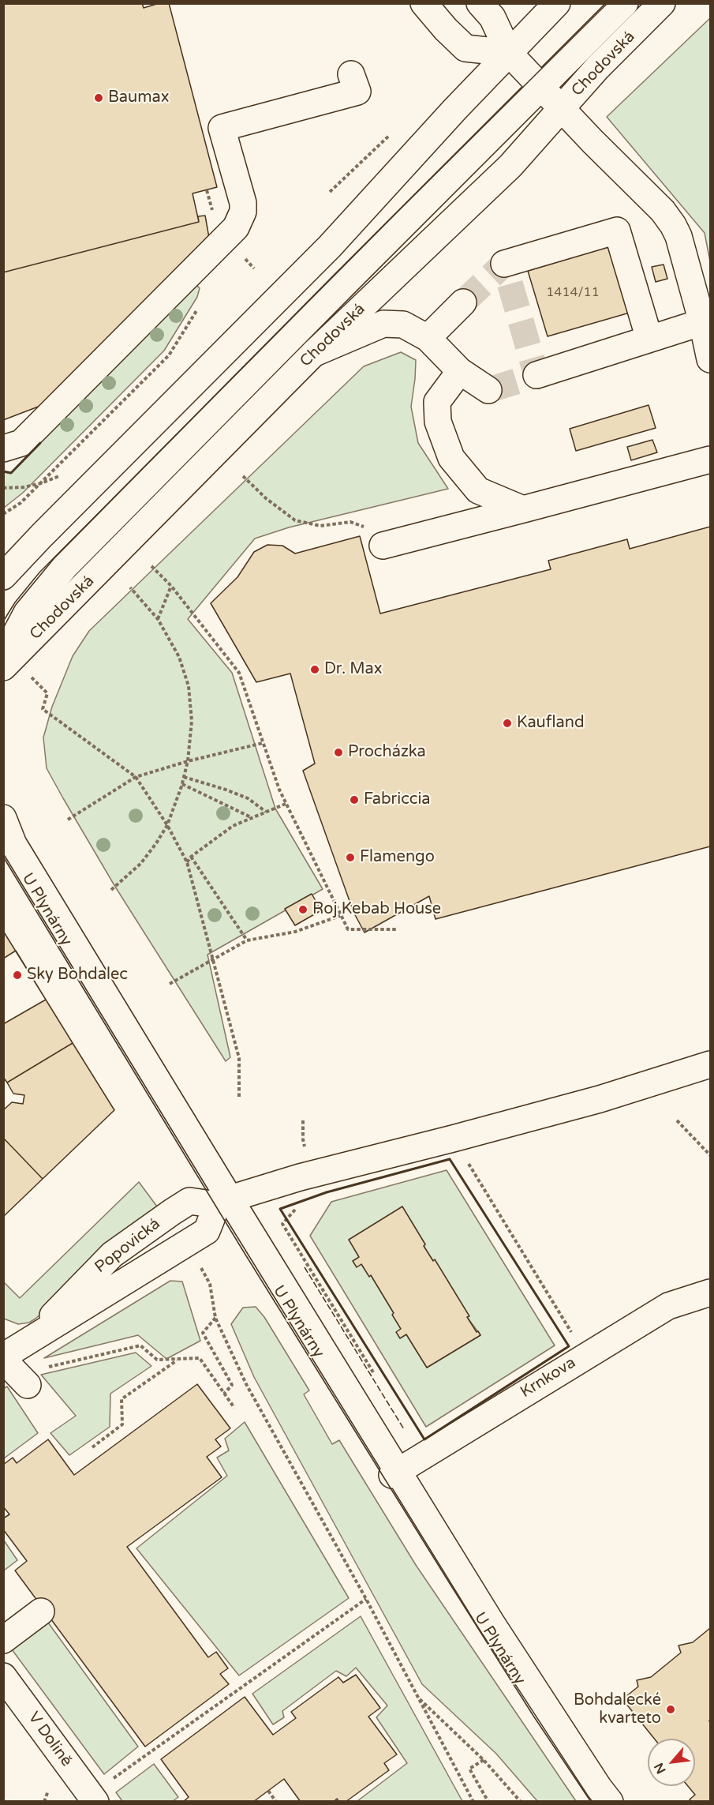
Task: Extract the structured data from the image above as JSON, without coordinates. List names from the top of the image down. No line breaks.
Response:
{"streets":{"street":["Chodovská","U Plynárny","Popovická","Krnkova","V Dolině"]},"crossings":[["U Plynárny","Popovická"],["U Plynárny","Krnkova"]],"places":["Baumax","Dr. Max","Kaufland","Procházka","Fabriccia","Flamengo","Roj Kebab House","Sky Bohdalec","Bohdalecké kvarteto"],"house_numbers":["1414/11"],"north":"bottom left"}
